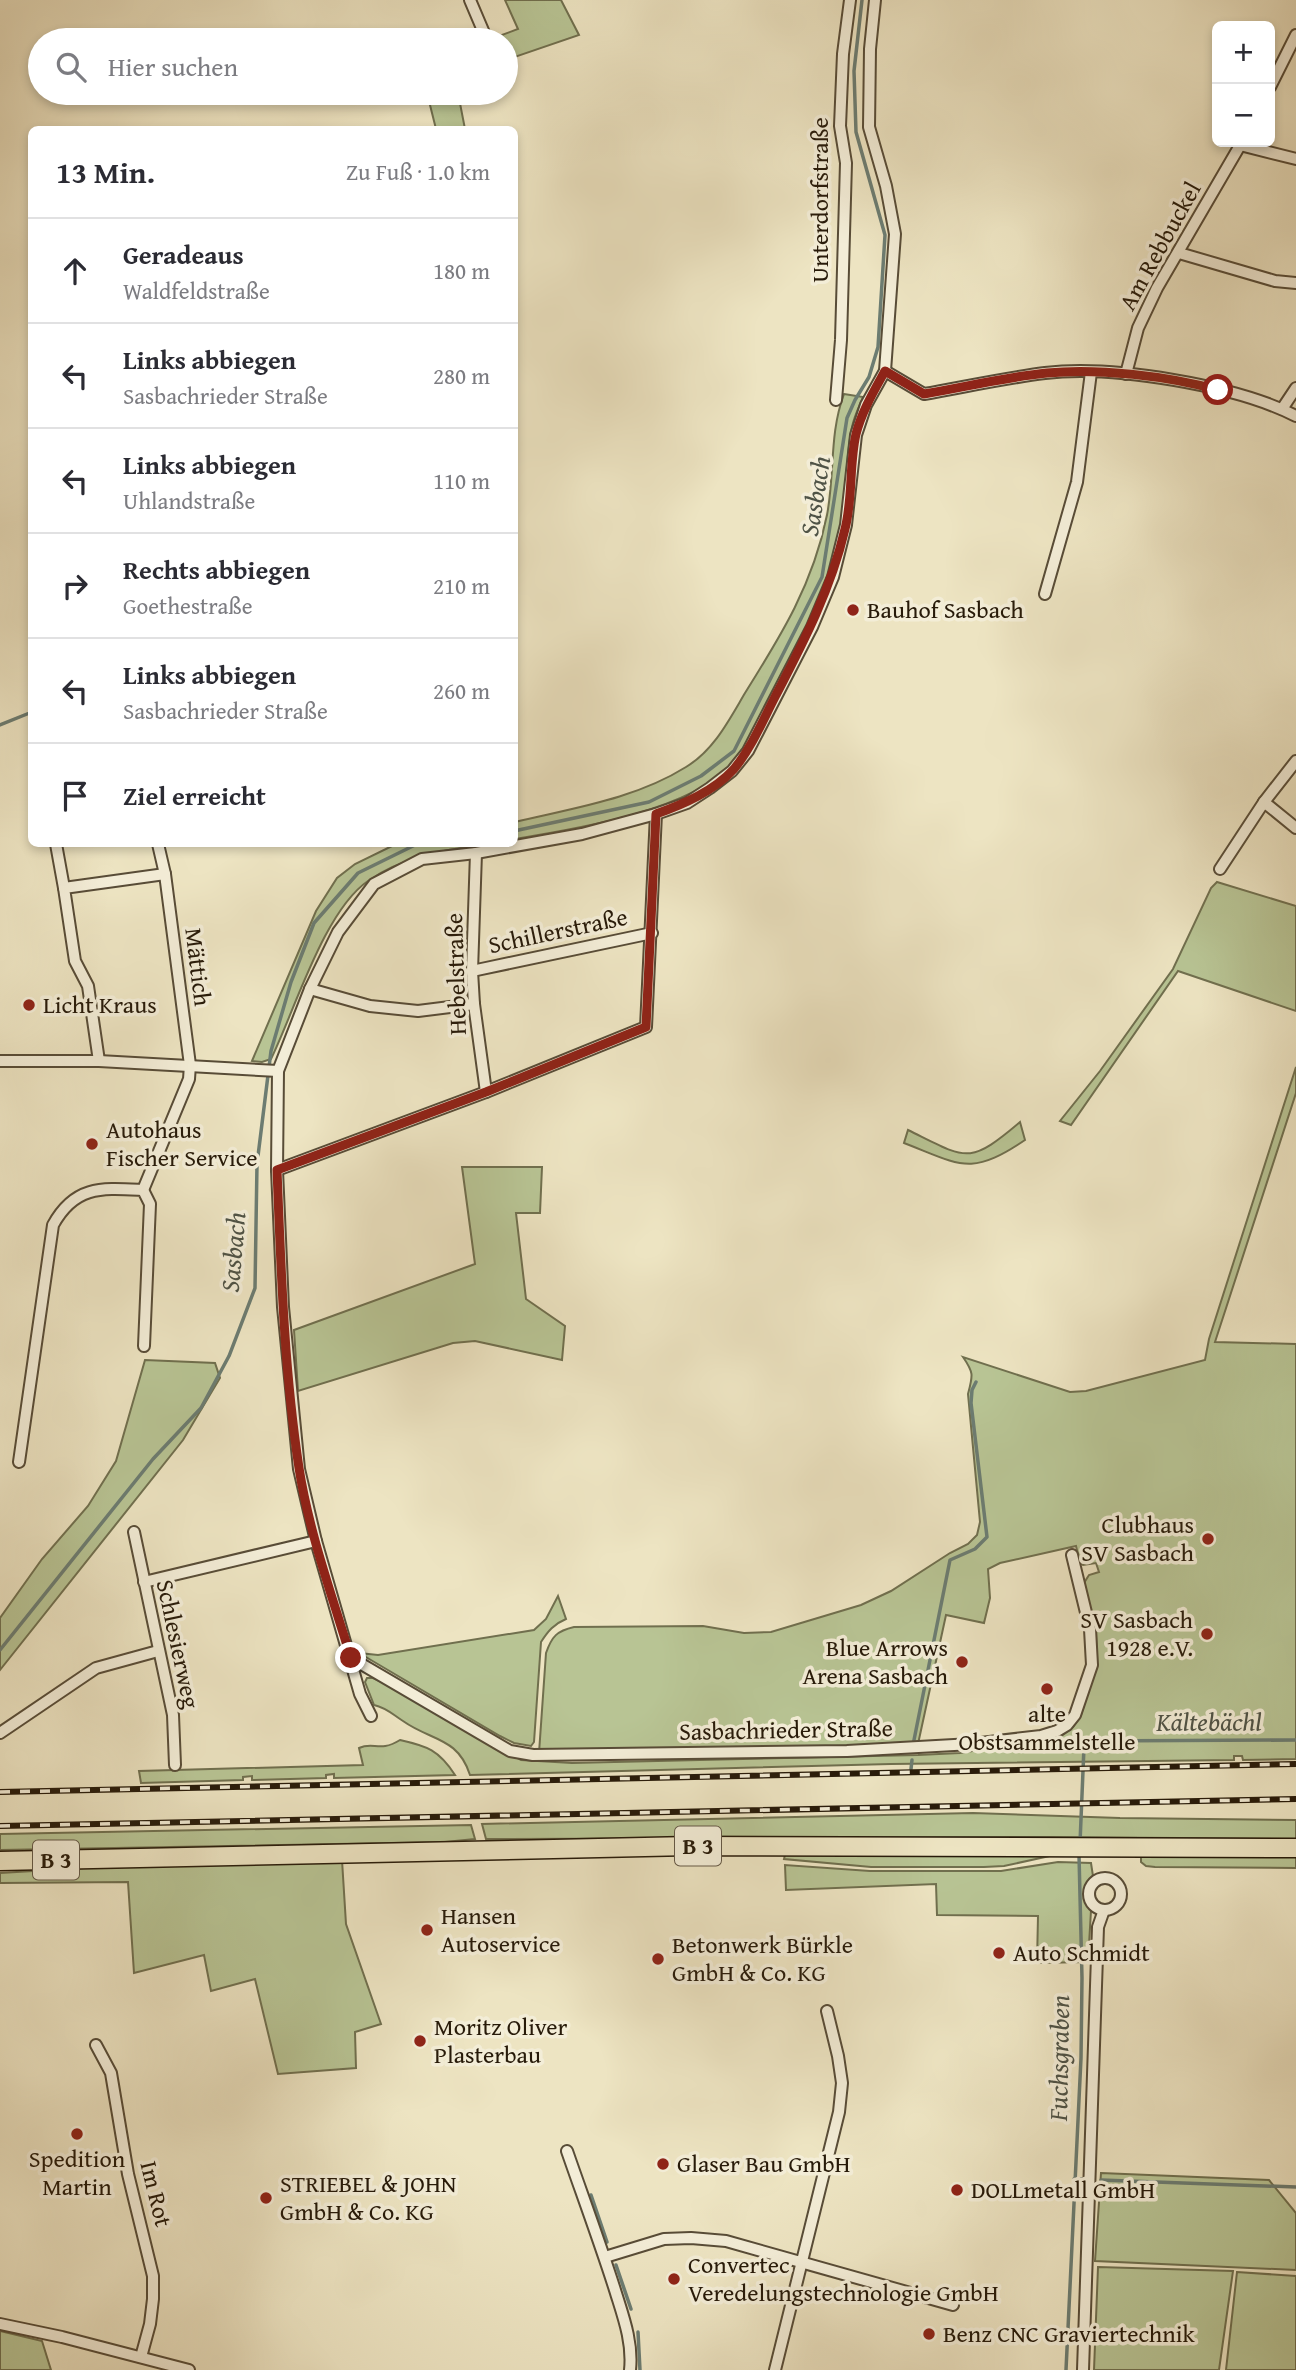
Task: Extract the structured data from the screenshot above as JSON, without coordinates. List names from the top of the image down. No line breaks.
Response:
{"streets":{"main road":["B 3"],"street":["Unterdorfstraße","Am Rebbuckel","Schillerstraße","Mättich","Hebelstraße","Schlesierweg","Sasbachrieder Straße","Im Rot"]},"crossings":[["Schillerstraße","Hebelstraße"]],"water":["Sasbach","Kältebächl","Fuchsgraben"],"places":["Bauhof Sasbach","Licht Kraus","Autohaus Fischer Service","Clubhaus SV Sasbach","SV Sasbach 1928 e.V.","Blue Arrows Arena Sasbach","alte Obstsammelstelle","Hansen Autoservice","Auto Schmidt","Betonwerk Bürkle GmbH & Co. KG","Moritz Oliver Plasterbau","Spedition Martin","Glaser Bau GmbH","DOLLmetall GmbH","STRIEBEL & JOHN GmbH & Co. KG","Convertec Veredelungstechnologie GmbH","Benz CNC Graviertechnik"],"page":{"map_buttons":["+","−"],"search":"Hier suchen","heading":["13 Min.","Zu Fuß · 1.0 km"],"list":[["Geradeaus","Waldfeldstraße","180 m"],["Links abbiegen","Sasbachrieder Straße","280 m"],["Links abbiegen","Uhlandstraße","110 m"],["Rechts abbiegen","Goethestraße","210 m"],["Links abbiegen","Sasbachrieder Straße","260 m"],"Ziel erreicht"]}}
